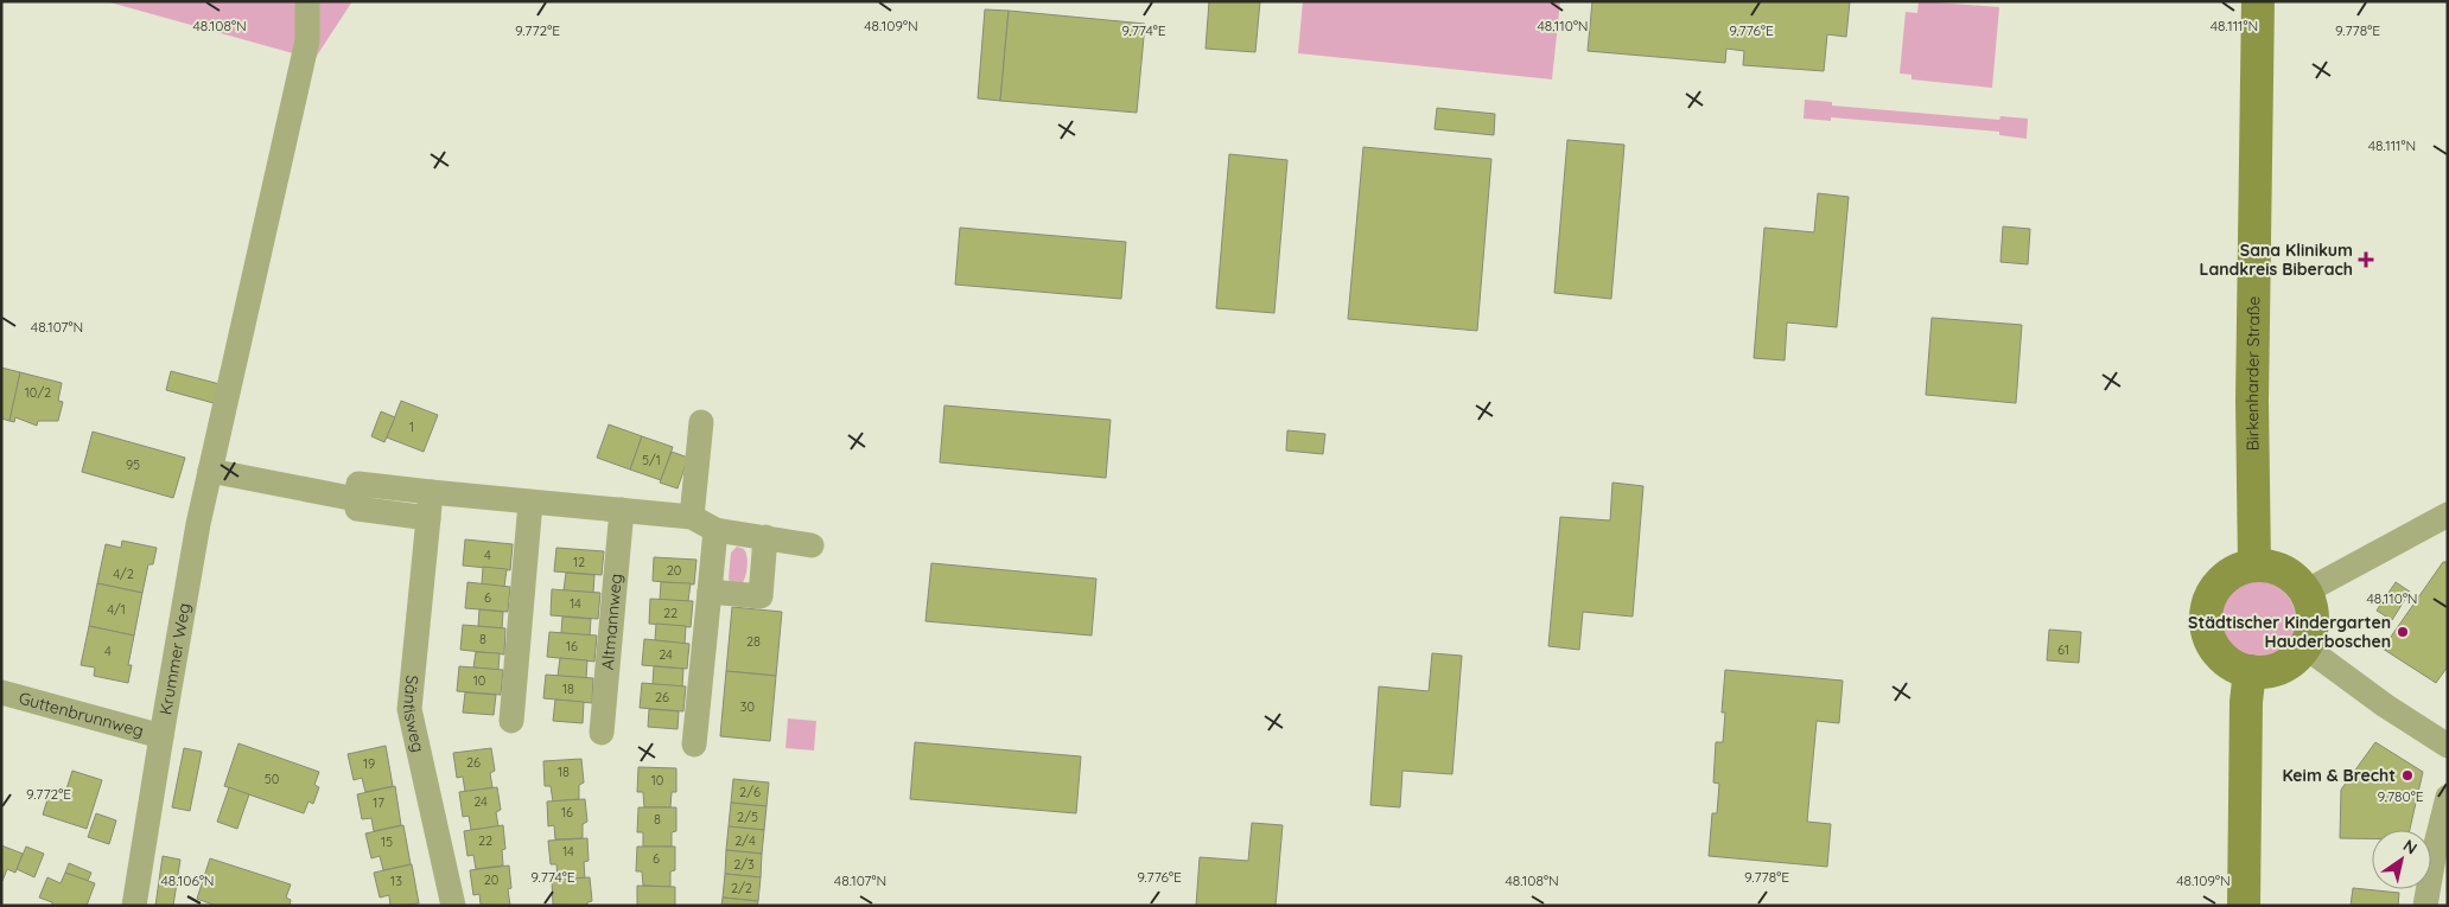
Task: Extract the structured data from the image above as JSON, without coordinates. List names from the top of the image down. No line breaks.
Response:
{"streets":{"main road":["Birkenharder Straße"],"street":["Altmannweg","Krummer Weg","Säntisweg","Guttenbrunnweg"]},"crossings":[["Krummer Weg","Guttenbrunnweg"]],"places":{"health":["Sana Klinikum Landkreis Biberach"],"other":["Städtischer Kindergarten Hauderboschen","Keim & Brecht"]},"house_numbers":["10/2","1","5/1","95","4","12","20","4/2","6","14","4/1","22","8","28","16","61","4","24","10","18","26","30","26","19","18","50","10","2/6","24","17","16","2/5","8","22","2/4","15","14","6","2/3","20","13","2/2"],"north":"top right","coordinates":["48.108°N","48.109°N","48.110°N","48.111°N","9.772°E","9.774°E","9.776°E","9.778°E","48.107°N","9.780°E","48.106°N"]}
